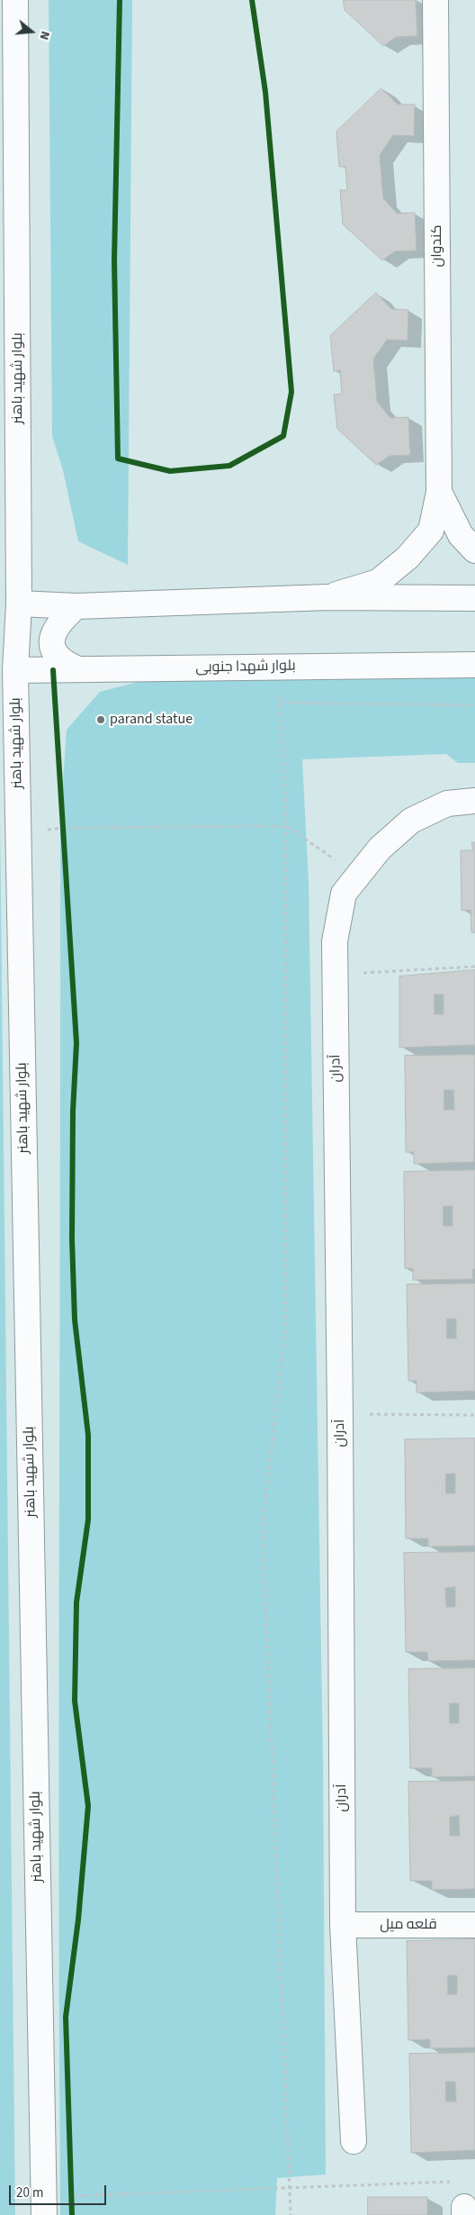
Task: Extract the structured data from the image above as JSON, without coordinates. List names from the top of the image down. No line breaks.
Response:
{"streets":{"street":["کندوان","بلوار شهید باهنر","بلوار شهدا جنوبی","آدران","قلعه میل"]},"crossings":[["بلوار شهید باهنر","بلوار شهدا جنوبی"],["آدران","قلعه میل"]],"places":["parand statue"],"scale_bar":"20 m","north":"right"}
